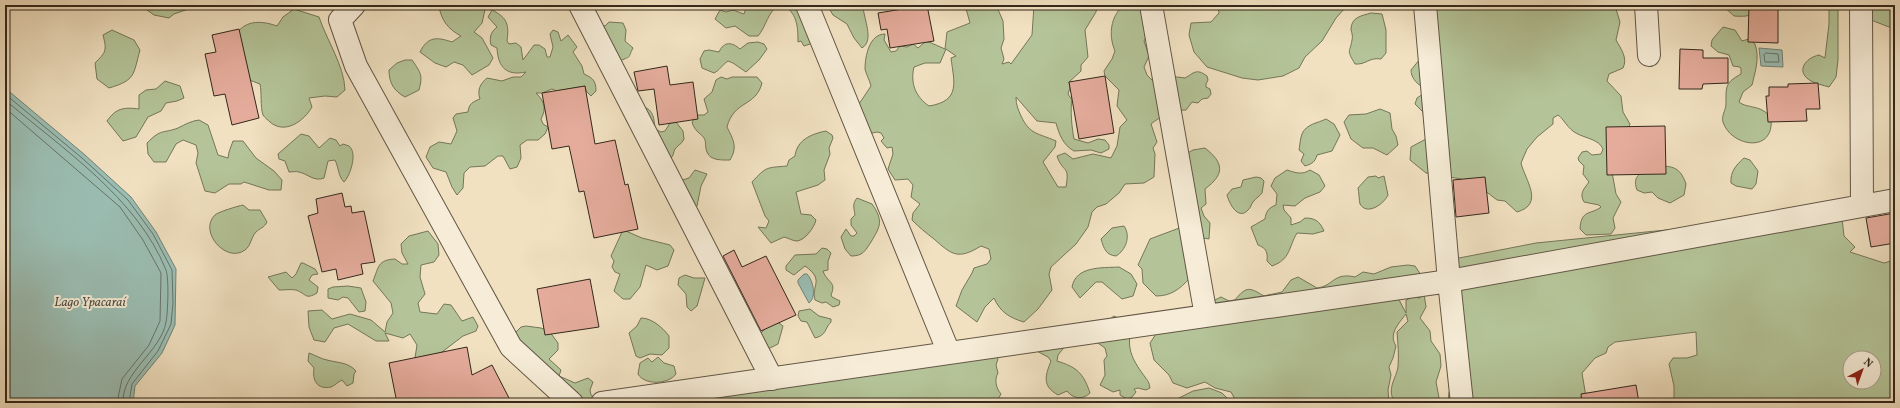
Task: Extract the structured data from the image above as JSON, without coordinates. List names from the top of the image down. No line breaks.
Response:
{"water":["Lago Ypacaraí"],"north":"top right"}
